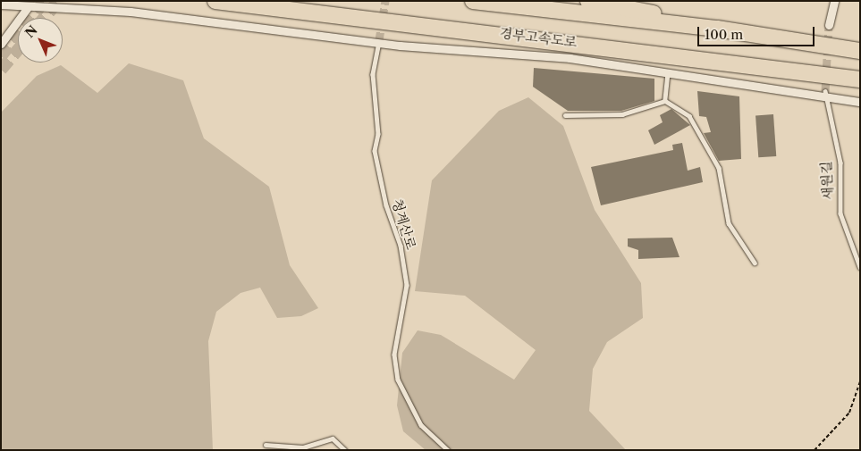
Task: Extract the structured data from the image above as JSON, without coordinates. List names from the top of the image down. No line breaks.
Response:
{"streets":{"highway":["경부고속도로"],"lane":["새원길","청계산로"]},"scale_bar":"100 m","north":"top left"}
